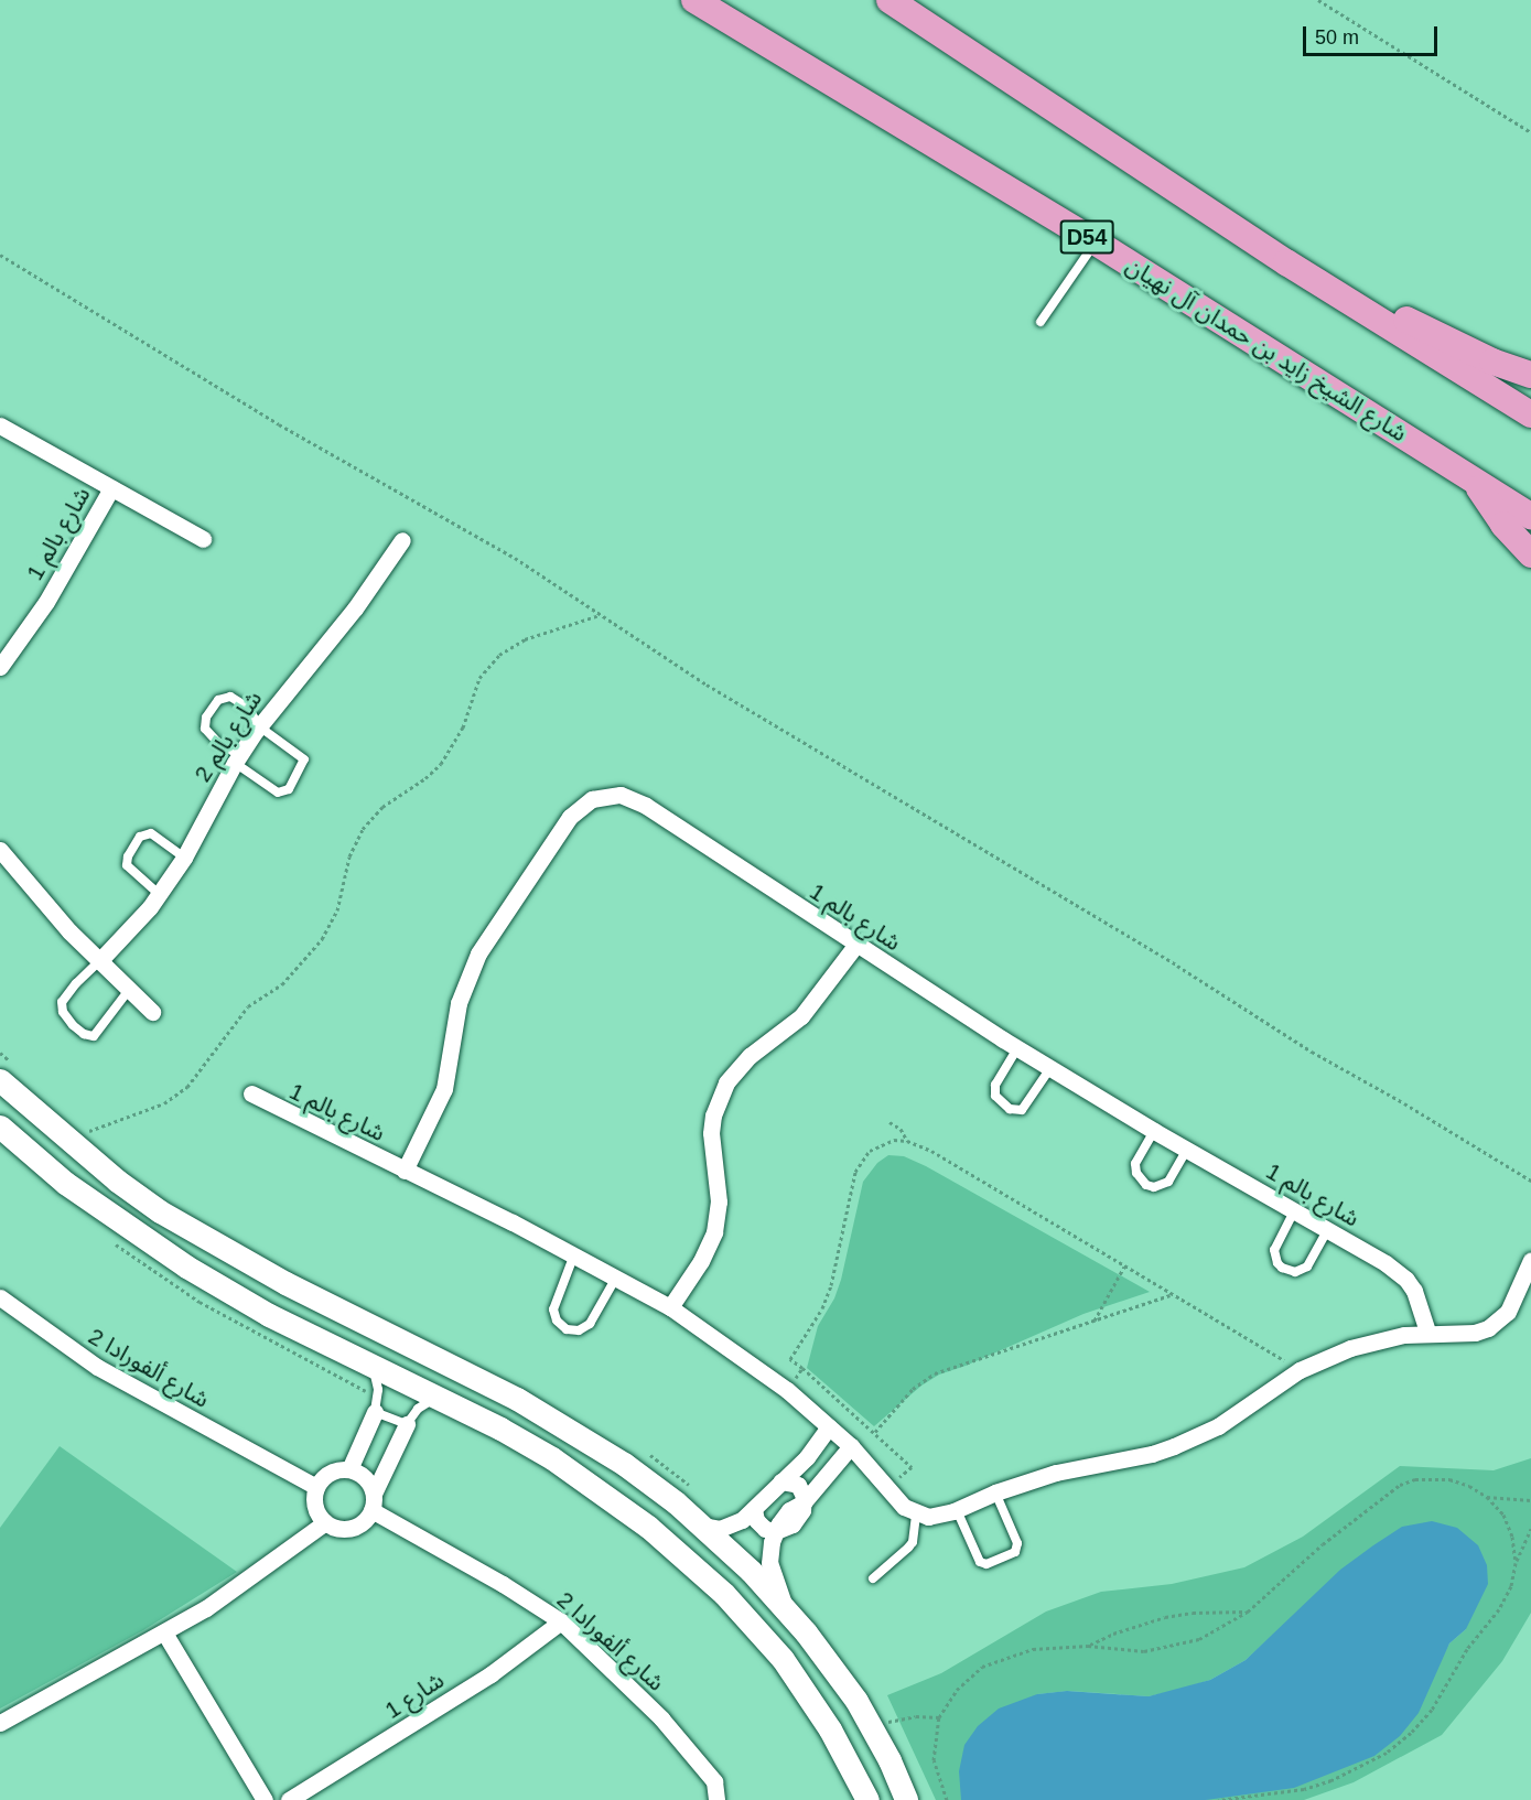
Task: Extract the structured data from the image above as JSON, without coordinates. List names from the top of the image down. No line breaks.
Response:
{"streets":{"main road":["D54","شارع الشيخ زايد بن حمدان آل نهيان"],"street":["شارع بالم 1","شارع بالم 2","شارع ألفورادا 2","شارع 1"]},"crossings":[["شارع ألفورادا 2","شارع 1"]],"scale_bar":"50 m"}
